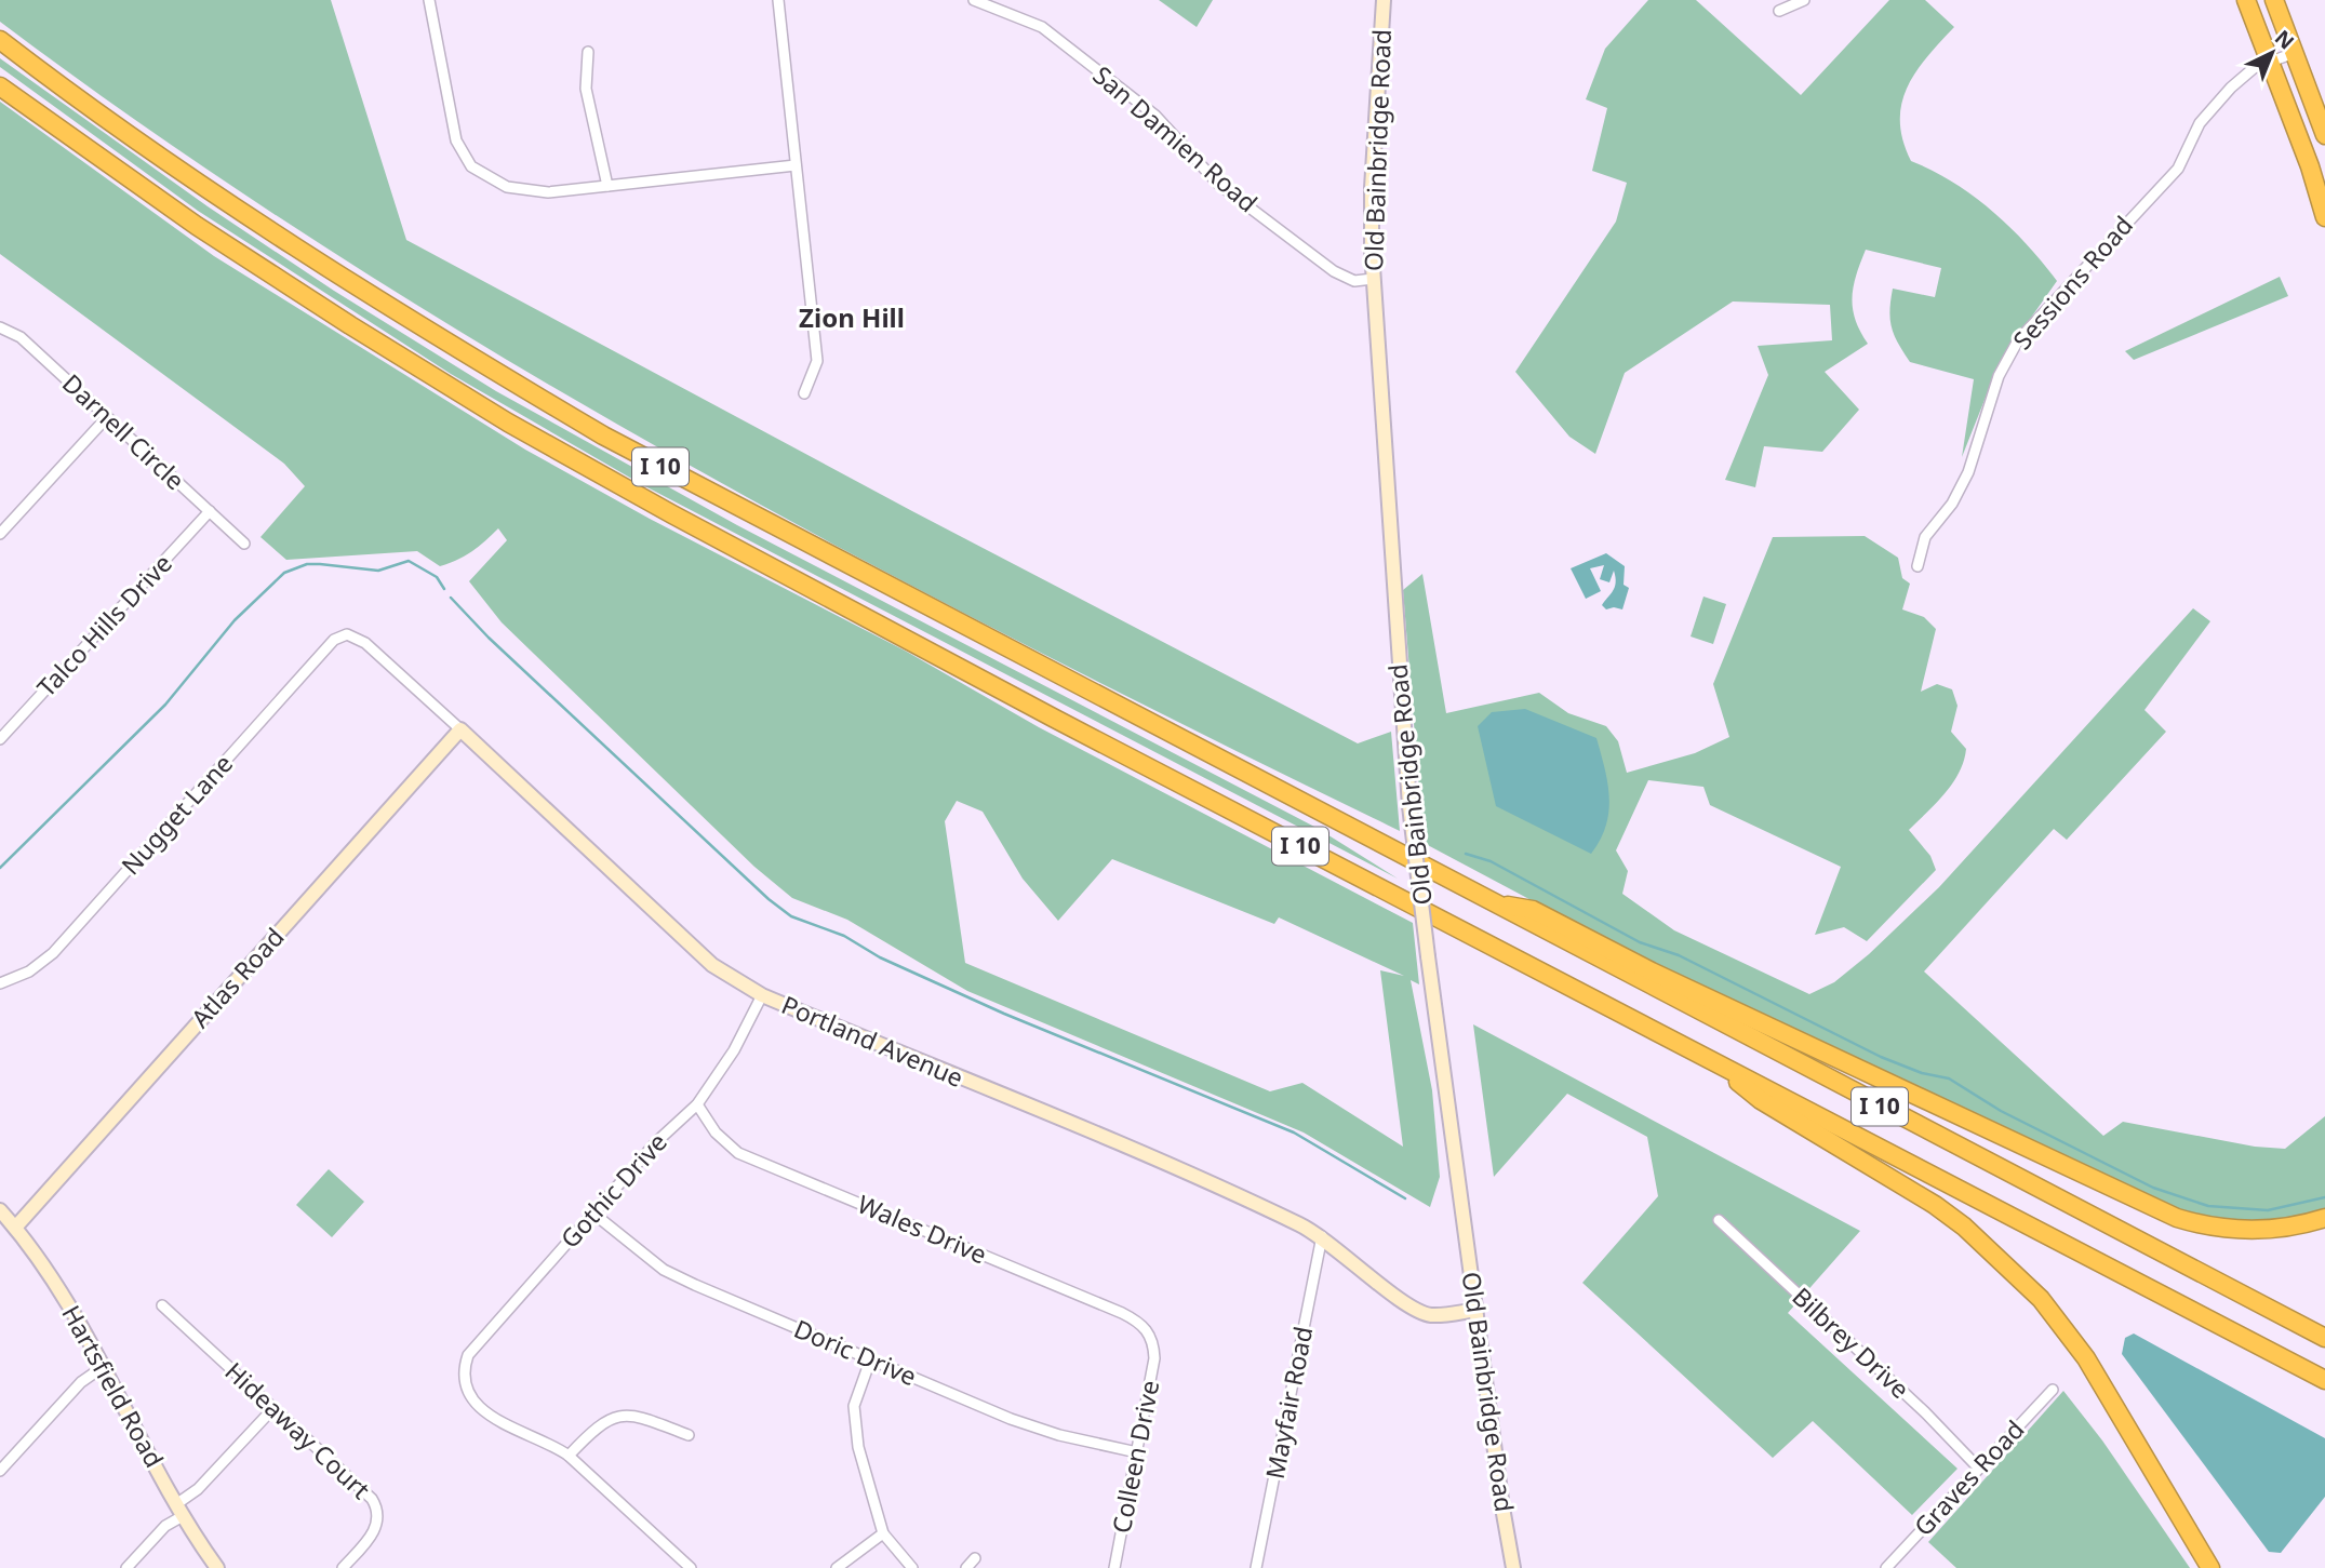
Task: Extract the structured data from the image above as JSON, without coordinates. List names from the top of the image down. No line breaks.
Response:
{"streets":{"highway":["I 10"],"street":["San Damien Road","Old Bainbridge Road","Sessions Road","Darnell Circle","Talco Hills Drive","Nugget Lane","Atlas Road","Portland Avenue","Gothic Drive","Wales Drive","Bilbrey Drive","Doric Drive","Hartsfield Road","Mayfair Road","Hideaway Court","Colleen Drive","Graves Road"]},"crossings":[["San Damien Road","Old Bainbridge Road"],["Old Bainbridge Road","Portland Avenue"],["Darnell Circle","Talco Hills Drive"],["Nugget Lane","Portland Avenue"],["Atlas Road","Portland Avenue"],["Atlas Road","Hartsfield Road"],["Portland Avenue","Gothic Drive"],["Portland Avenue","Mayfair Road"],["Gothic Drive","Wales Drive"],["Gothic Drive","Doric Drive"],["Wales Drive","Colleen Drive"],["Bilbrey Drive","Graves Road"],["Doric Drive","Colleen Drive"]],"districts":["Zion Hill"],"north":"top right"}
